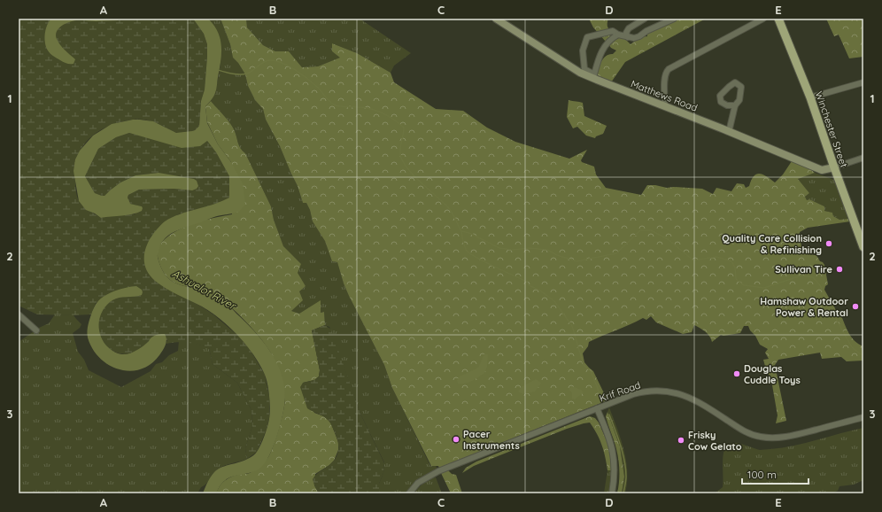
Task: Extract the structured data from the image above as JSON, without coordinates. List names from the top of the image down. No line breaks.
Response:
{"streets":{"main road":["Winchester Street"],"street":["Matthews Road","Krif Road"]},"crossings":[["Matthews Road","Winchester Street"]],"water":["Ashuelot River"],"places":["Quality Care Collision & Refinishing","Sullivan Tire","Hamshaw Outdoor Power & Rental","Douglas Cuddle Toys","Pacer Instruments","Frisky Cow Gelato"],"scale_bar":"100 m","grid":{"columns":["A","B","C","D","E"],"rows":["1","2","3"]}}
